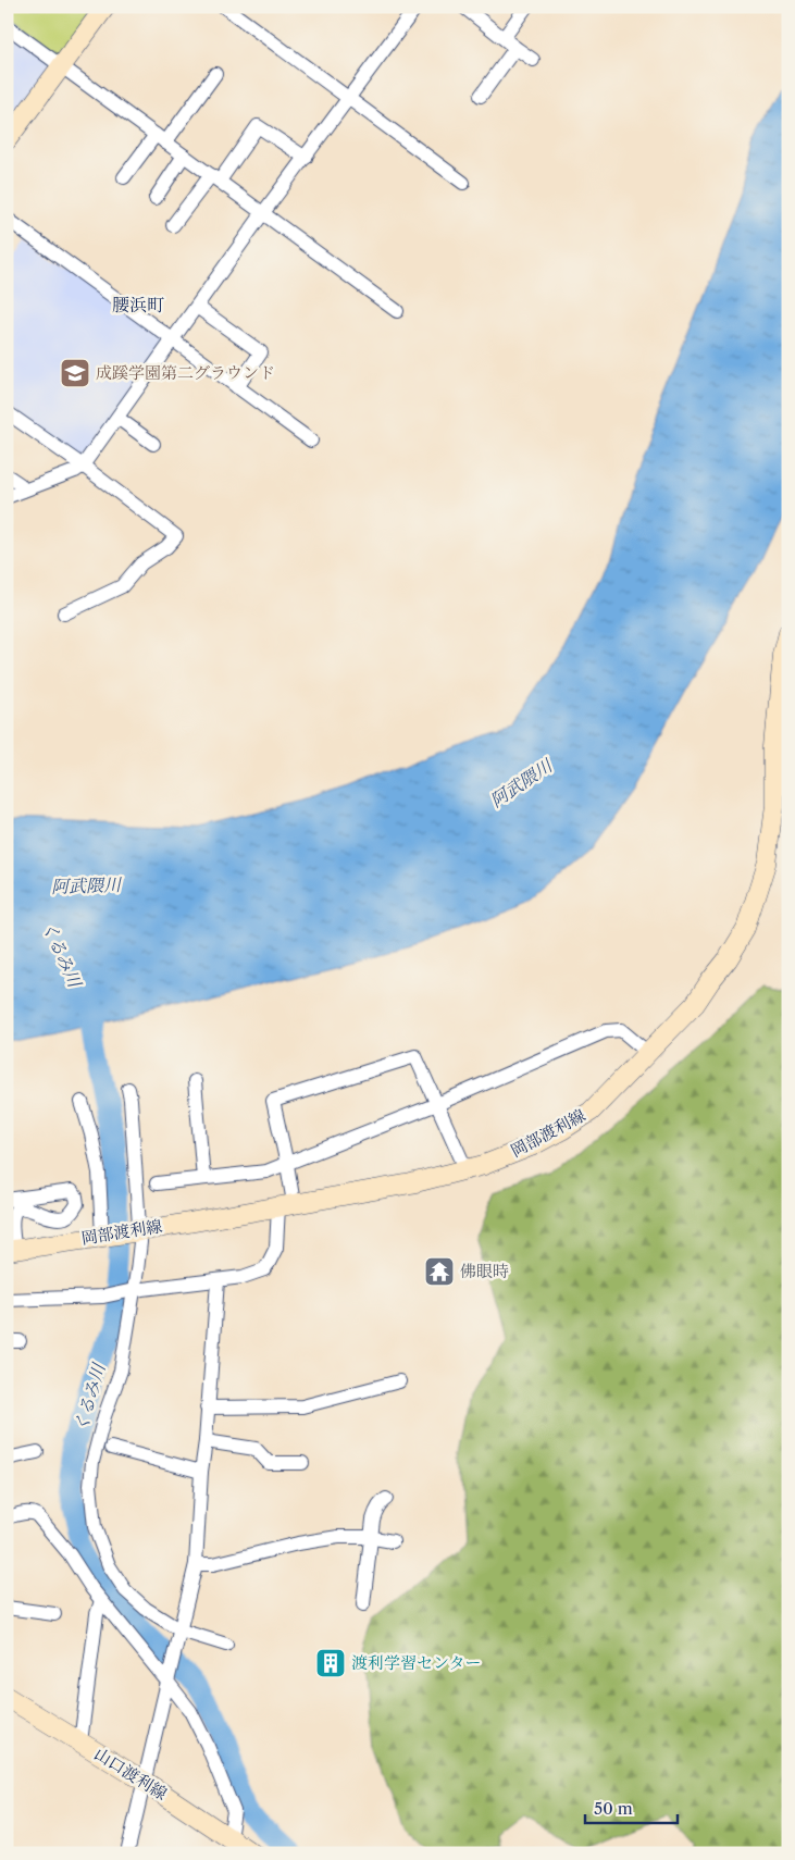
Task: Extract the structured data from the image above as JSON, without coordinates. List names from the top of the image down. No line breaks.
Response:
{"streets":{"main road":["岡部渡利線","山口渡利線"]},"districts":["腰浜町"],"water":["阿武隈川","くるみ川"],"places":{"school or university":["成蹊学園第二グラウンド"],"temple":["佛眼時"],"building":["渡利学習センター"]},"scale_bar":"50 m"}
